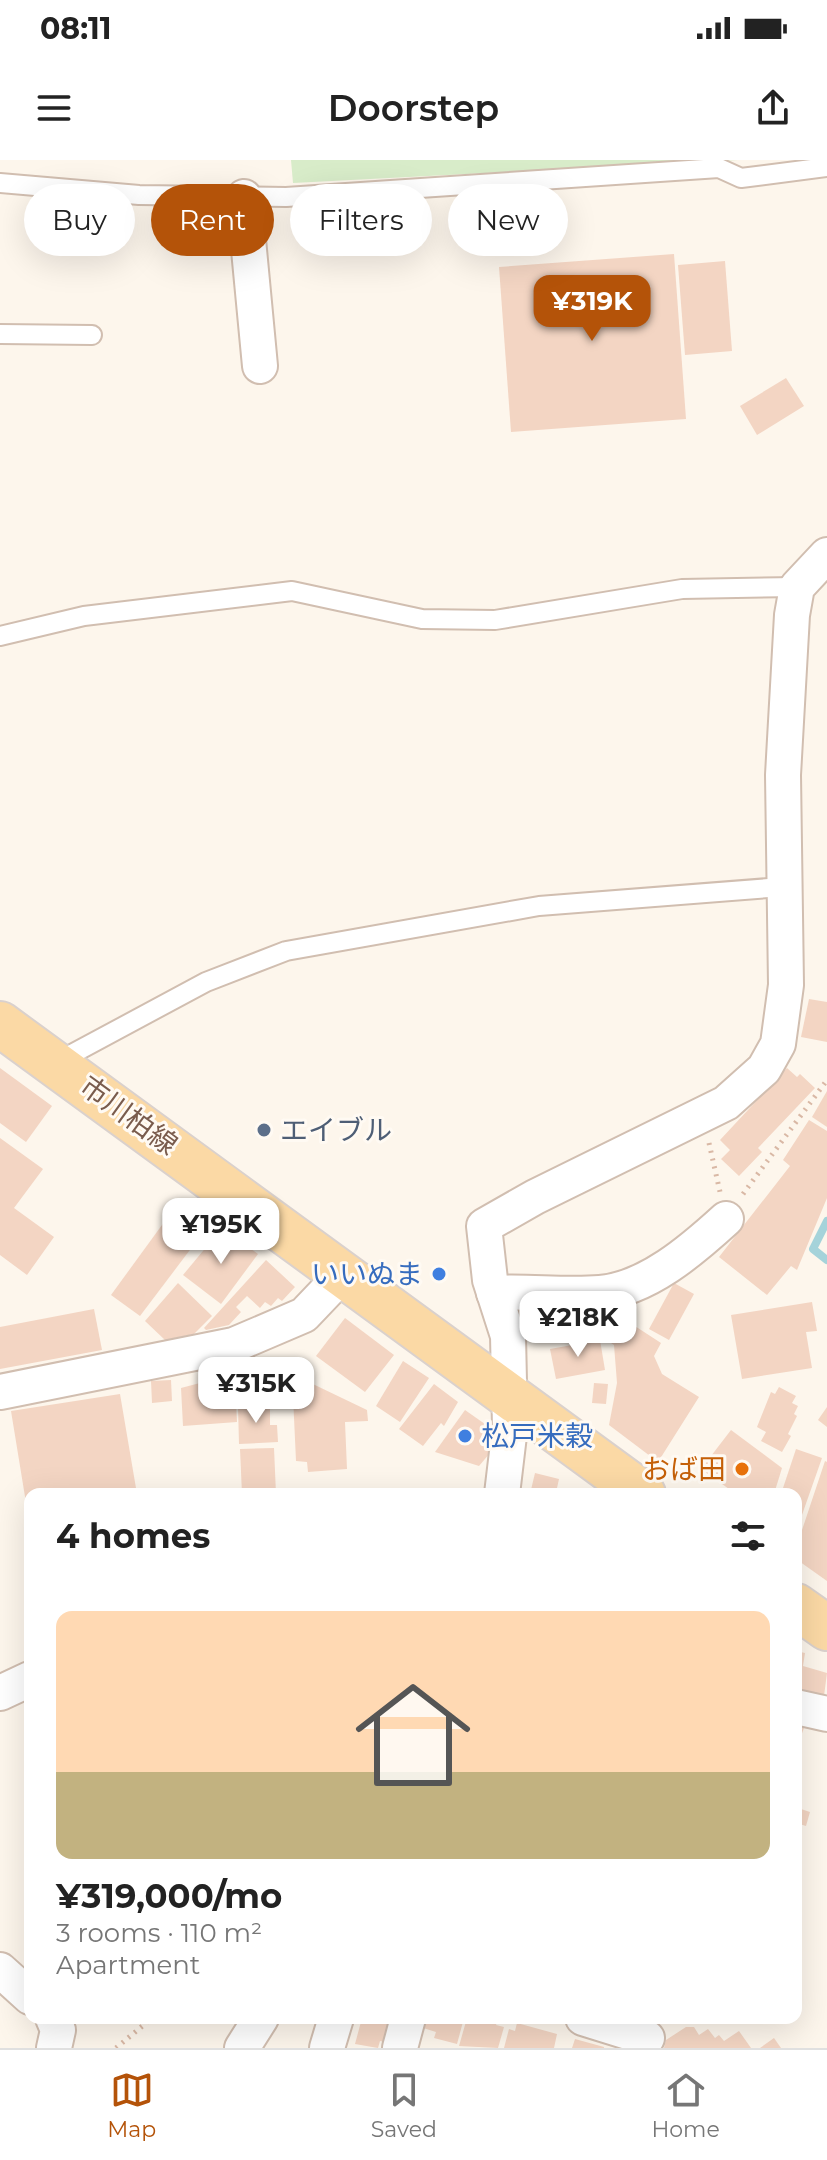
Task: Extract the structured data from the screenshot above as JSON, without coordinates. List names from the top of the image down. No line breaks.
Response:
{"streets":{"main road":["市川柏線"]},"places":["エイブル","いいぬま","松戸米穀","おば田"],"page":{"status":"08:11","header":"Doorstep","chip":["Buy","Rent","Filters","New"],"price":["¥319K","¥195K","¥218K","¥315K"],"heading":"4 homes","list":[{"name":"¥319,000/mo","note":"3 rooms · 110 m² · Apartment"}],"tabs":["Map","Saved","Home"]}}
